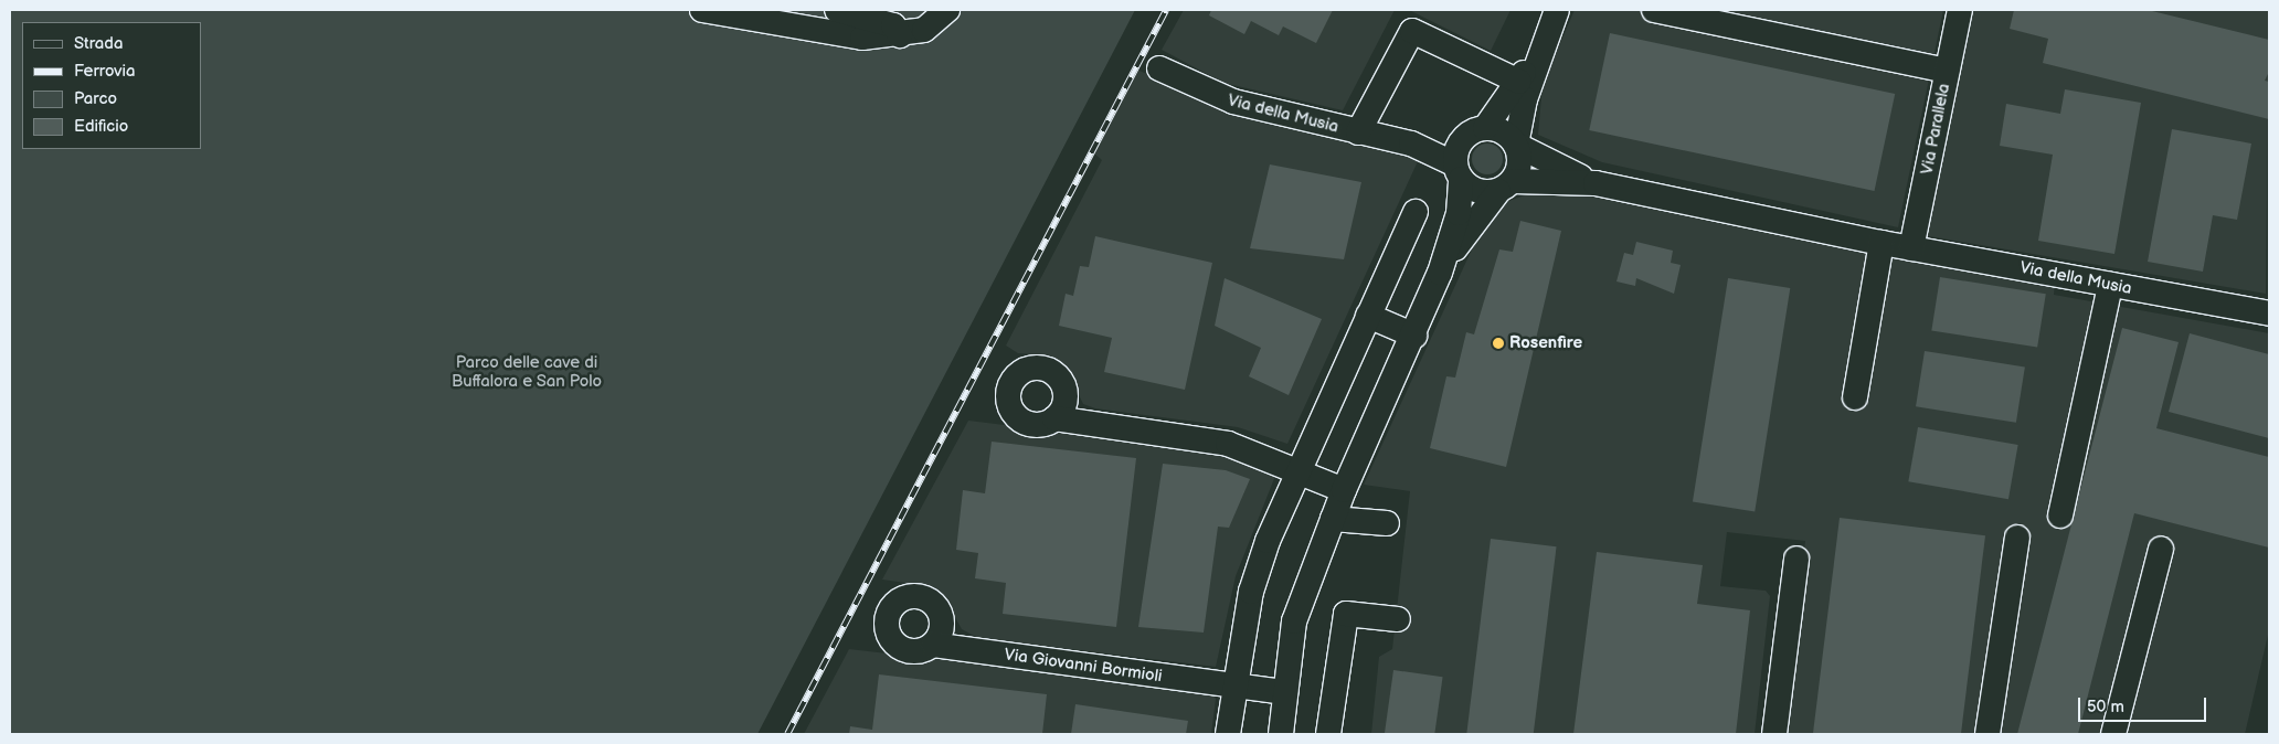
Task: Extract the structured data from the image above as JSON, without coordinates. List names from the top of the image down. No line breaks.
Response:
{"streets":{"street":["Via della Musia","Via Parallela","Via Giovanni Bormioli"]},"crossings":[["Via della Musia","Via Parallela"]],"parks":["Parco delle cave di Buffalora e San Polo"],"places":["Rosenfire"],"legend":["Strada","Ferrovia","Parco","Edificio"],"scale_bar":"50 m"}
